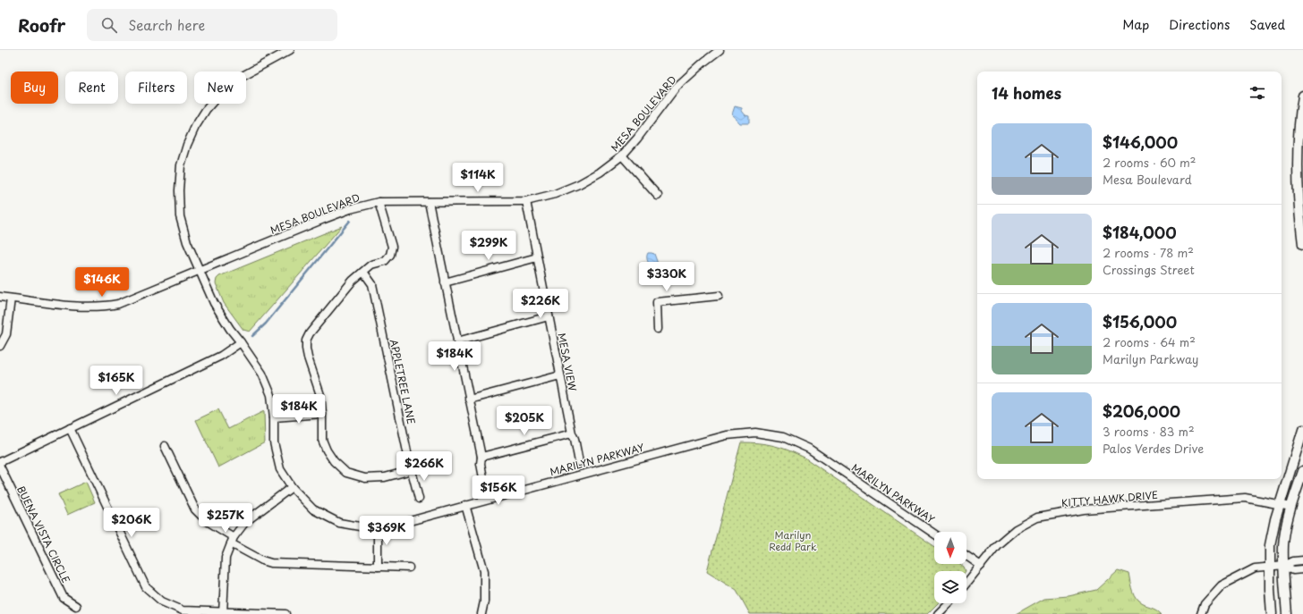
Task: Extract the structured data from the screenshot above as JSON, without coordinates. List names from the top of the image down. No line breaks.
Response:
{"streets":{"street":["MESA BOULEVARD","MESA VIEW","APPLETREE LANE","MARILYN PARKWAY","KITTY HAWK DRIVE","BUENA VISTA CIRCLE"]},"crossings":[["MESA BOULEVARD","MESA VIEW"],["MESA BOULEVARD","MARILYN PARKWAY"]],"parks":["Marilyn Redd Park"],"north":"bottom","page":{"header":"Roofr","search":"Search here","nav":["Map","Directions","Saved"],"chip":["Buy","Rent","Filters","New"],"heading":"14 homes","list":[{"name":"$146,000","note":"2 rooms · 60 m² · Mesa Boulevard"},{"name":"$184,000","note":"2 rooms · 78 m² · Crossings Street"},{"name":"$156,000","note":"2 rooms · 64 m² · Marilyn Parkway"},{"name":"$206,000","note":"3 rooms · 83 m² · Palos Verdes Drive"}],"price":["$114K","$299K","$330K","$146K","$226K","$184K","$165K","$184K","$205K","$266K","$156K","$257K","$206K","$369K"]}}
